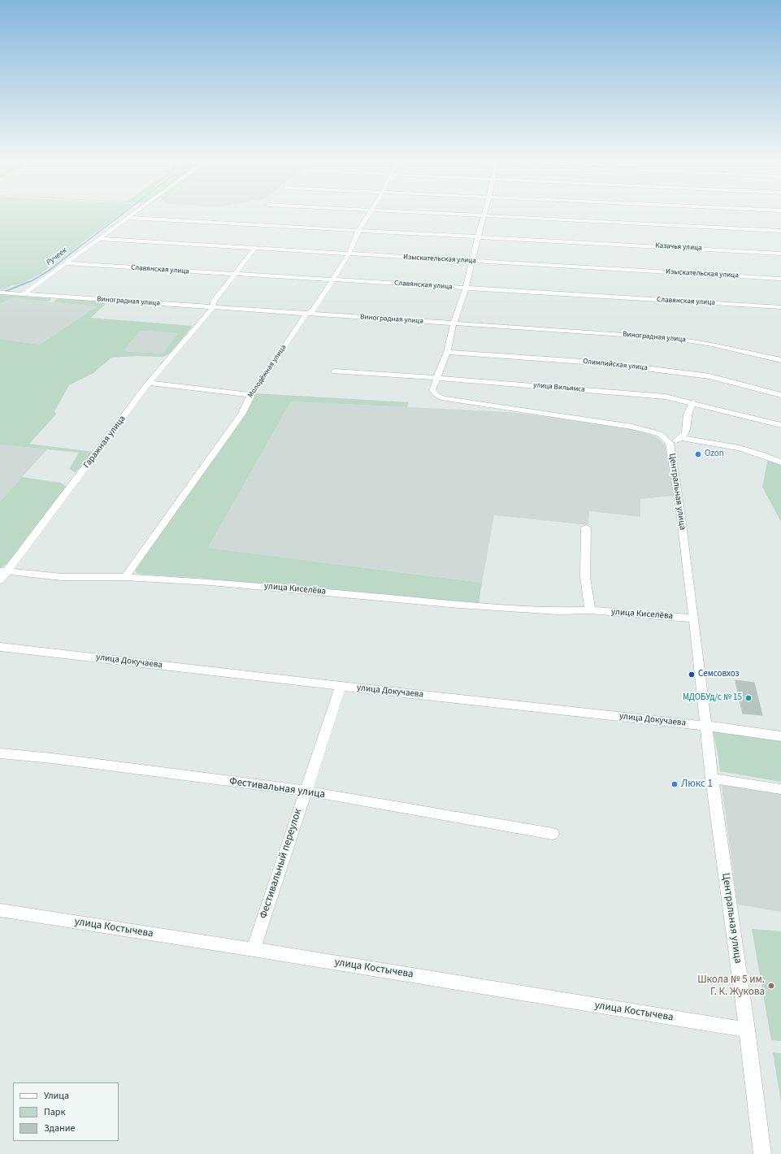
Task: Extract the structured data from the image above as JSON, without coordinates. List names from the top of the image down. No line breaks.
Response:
{"streets":{"street":["Казачья улица","Изыскательская улица","Славянская улица","Виноградная улица","Олимпийская улица","Молодёжная улица","улица Вильямса","Гаражная улица","Центральная улица","улица Киселёва","улица Докучаева","Фестивальная улица","Фестивальный переулок","улица Костычева"]},"crossings":[["Казачья улица","Молодёжная улица"],["Казачья улица","Центральная улица"],["Изыскательская улица","Молодёжная улица"],["Изыскательская улица","Гаражная улица"],["Изыскательская улица","Центральная улица"],["Славянская улица","Молодёжная улица"],["Славянская улица","Гаражная улица"],["Славянская улица","Центральная улица"],["Виноградная улица","Молодёжная улица"],["Виноградная улица","Гаражная улица"],["Виноградная улица","Центральная улица"],["Олимпийская улица","Центральная улица"],["Молодёжная улица","улица Киселёва"],["улица Вильямса","Центральная улица"],["Гаражная улица","улица Киселёва"],["Центральная улица","улица Киселёва"],["Центральная улица","улица Докучаева"],["Центральная улица","улица Костычева"],["улица Докучаева","Фестивальный переулок"],["Фестивальная улица","Фестивальный переулок"],["Фестивальный переулок","улица Костычева"]],"water":["Ручеек"],"places":["Ozon","Семсовхоз","МДОБУд/с № 15","Люкс 1","Школа № 5 им. Г. К. Жукова"],"legend":["Улица","Парк","Здание"]}
